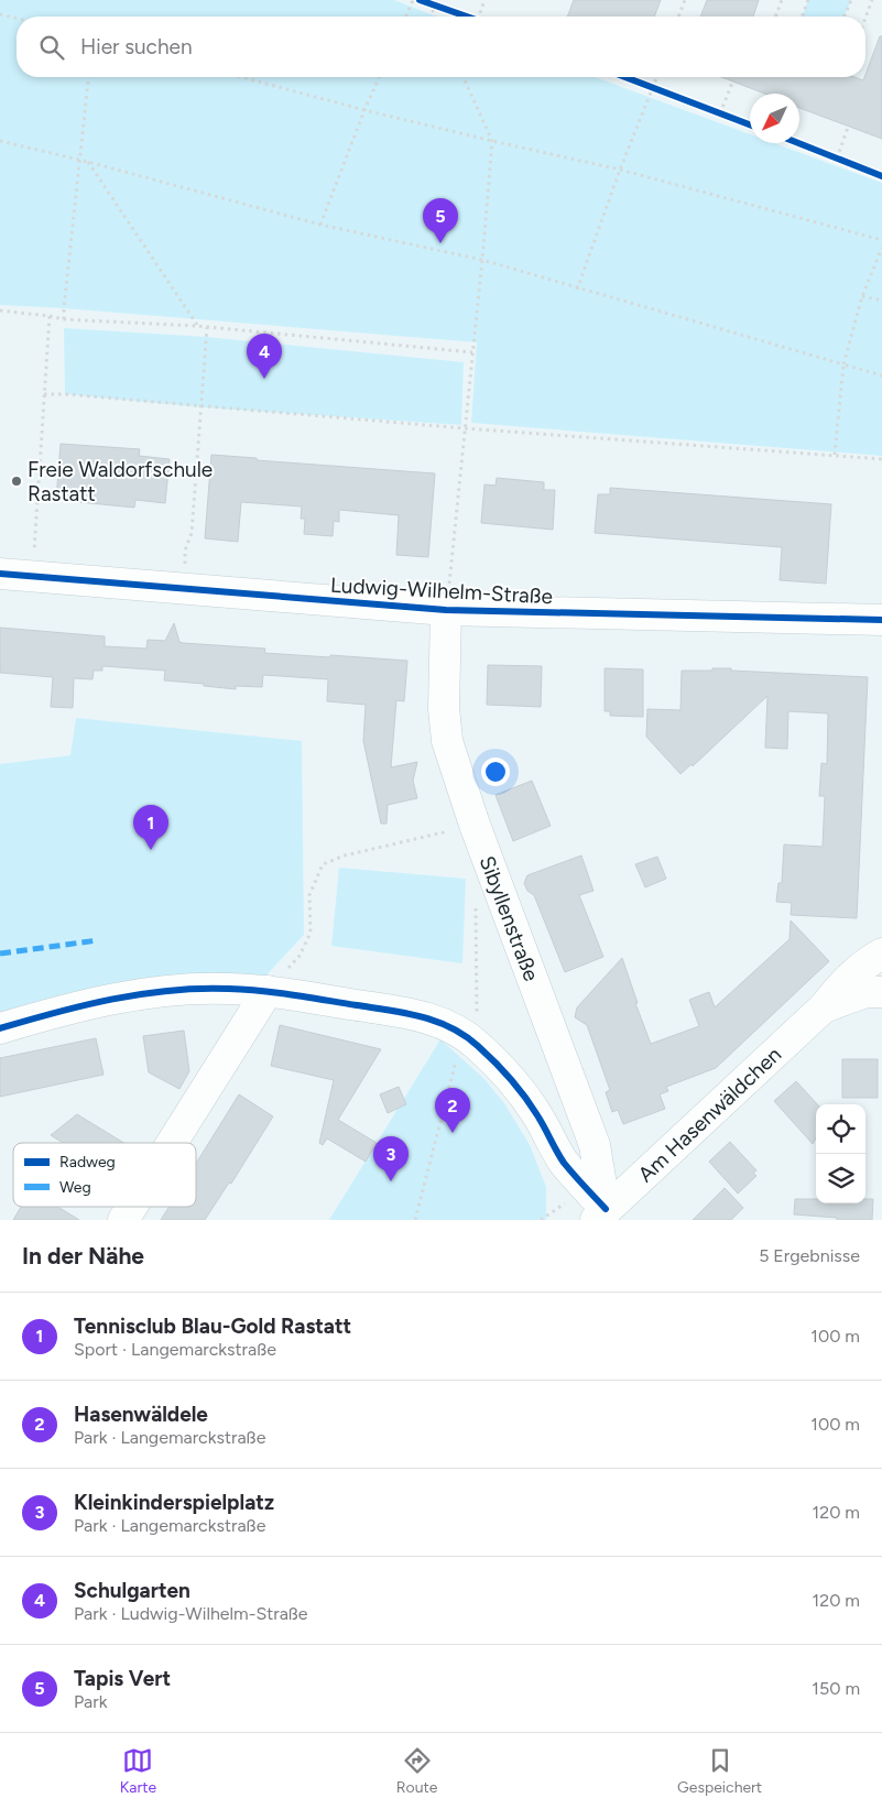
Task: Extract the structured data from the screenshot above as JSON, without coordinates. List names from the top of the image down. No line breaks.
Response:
{"streets":{"street":["Ludwig-Wilhelm-Straße","Sibyllenstraße","Am Hasenwäldchen"]},"crossings":[["Ludwig-Wilhelm-Straße","Sibyllenstraße"],["Sibyllenstraße","Am Hasenwäldchen"]],"places":["Freie Waldorfschule Rastatt"],"legend":["Radweg","Weg"],"north":"bottom left","page":{"search":"Hier suchen","pins":["5","4","1","2","3"],"heading":["In der Nähe","5 Ergebnisse"],"list":[{"mark":"1","name":"Tennisclub Blau-Gold Rastatt","note":"Sport · Langemarckstraße","value":"100 m"},{"mark":"2","name":"Hasenwäldele","note":"Park · Langemarckstraße","value":"100 m"},{"mark":"3","name":"Kleinkinderspielplatz","note":"Park · Langemarckstraße","value":"120 m"},{"mark":"4","name":"Schulgarten","note":"Park · Ludwig-Wilhelm-Straße","value":"120 m"},{"mark":"5","name":"Tapis Vert","note":"Park","value":"150 m"}],"nav":["Karte","Route","Gespeichert"]}}
